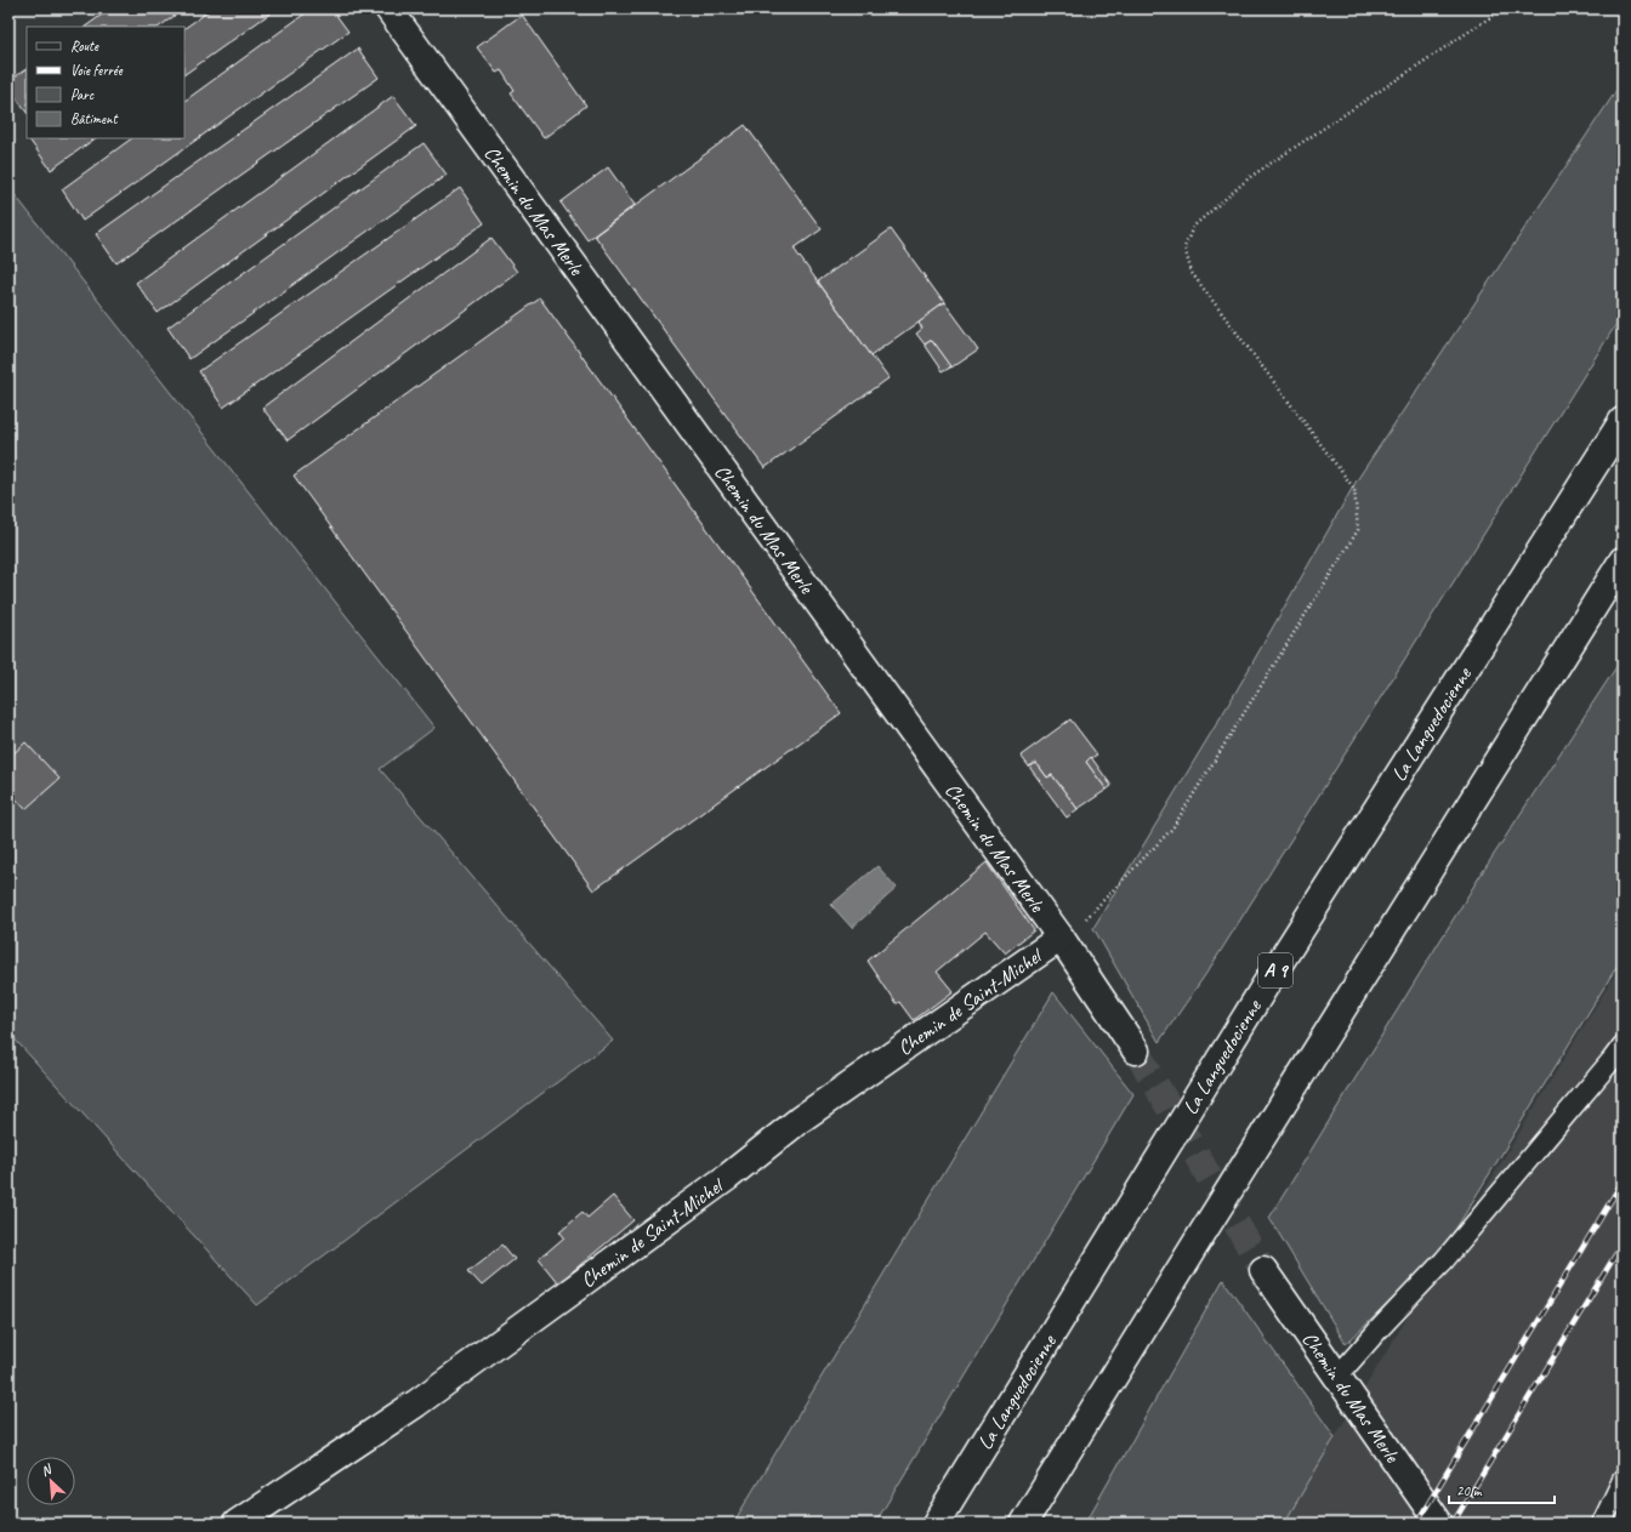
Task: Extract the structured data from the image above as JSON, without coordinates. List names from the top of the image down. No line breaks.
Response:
{"streets":{"main road":["Chemin du Mas Merle","La Languedocienne","A 9","Chemin de Saint-Michel"]},"crossings":[["Chemin du Mas Merle","Chemin de Saint-Michel"]],"legend":["Route","Voie ferrée","Parc","Bâtiment"],"scale_bar":"20 m","north":"top left"}
